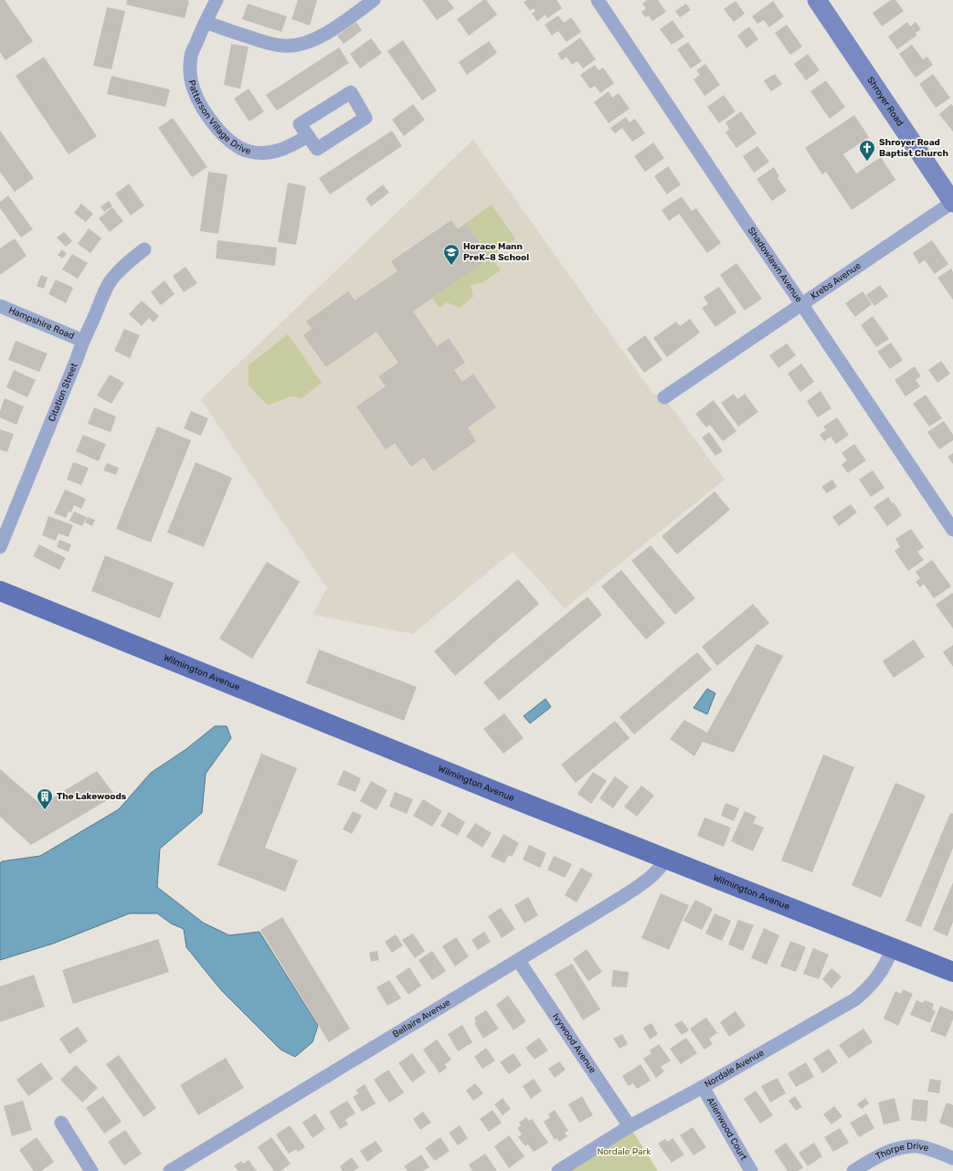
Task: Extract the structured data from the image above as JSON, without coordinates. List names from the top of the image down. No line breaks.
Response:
{"streets":{"main road":["Shroyer Road","Wilmington Avenue"],"street":["Patterson Village Drive","Shadowlawn Avenue","Krebs Avenue","Hampshire Road","Citation Street","Bellaire Avenue","Ivywood Avenue","Nordale Avenue","Allenwood Court","Thorpe Drive"]},"crossings":[["Shroyer Road","Krebs Avenue"],["Shadowlawn Avenue","Krebs Avenue"],["Hampshire Road","Citation Street"],["Wilmington Avenue","Bellaire Avenue"],["Wilmington Avenue","Nordale Avenue"],["Bellaire Avenue","Ivywood Avenue"],["Ivywood Avenue","Nordale Avenue"],["Nordale Avenue","Allenwood Court"]],"parks":["Nordale Park"],"places":{"church":["Shroyer Road Baptist Church"],"school or university":["Horace Mann PreK–8 School"],"building":["The Lakewoods"]}}
